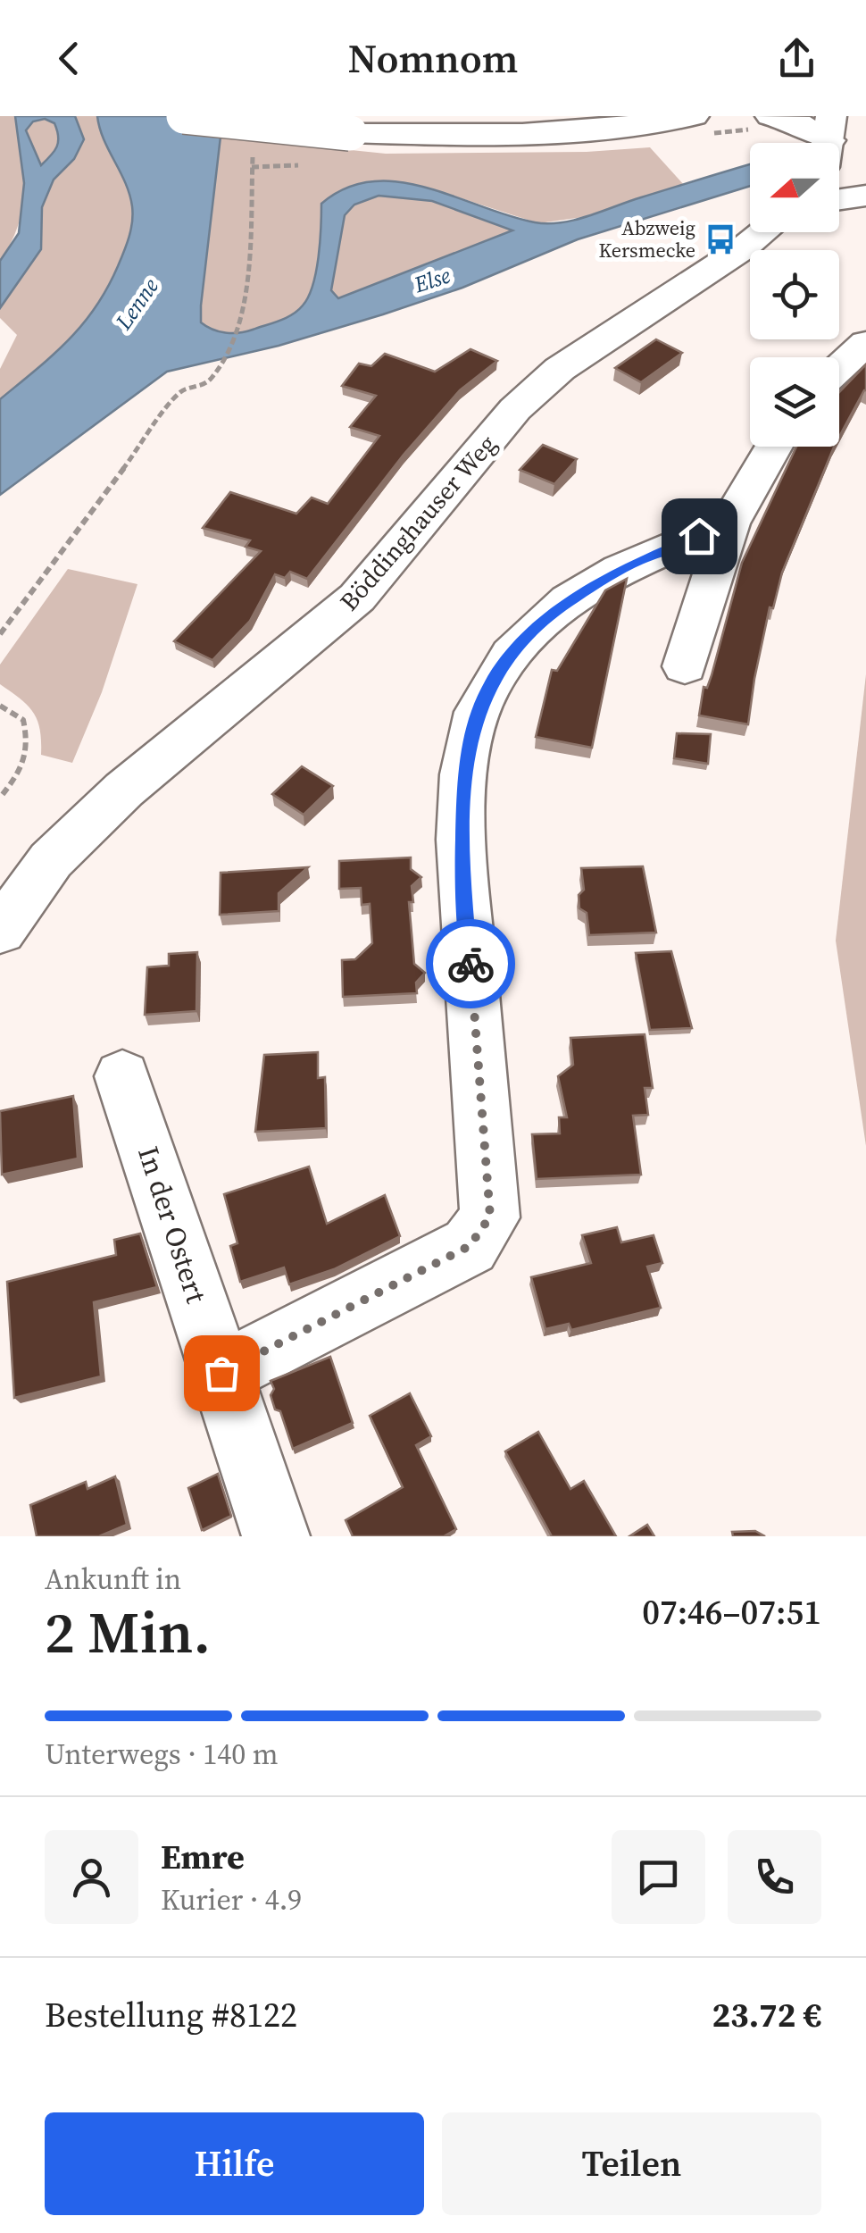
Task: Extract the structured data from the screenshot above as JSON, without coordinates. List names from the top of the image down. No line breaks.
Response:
{"streets":{"street":["Böddinghauser Weg","In der Ostert"]},"water":["Else","Lenne"],"places":{"bus stop":["Abzweig Kersmecke"]},"north":"left","page":{"header":"Nomnom","heading":["2 Min.","Ankunft in","07:46–07:51"],"panel":["Emre","Kurier · 4.9","Bestellung #8122","23.72 €"],"bar":"Unterwegs · 140 m","buttons":["Hilfe","Teilen"]}}
